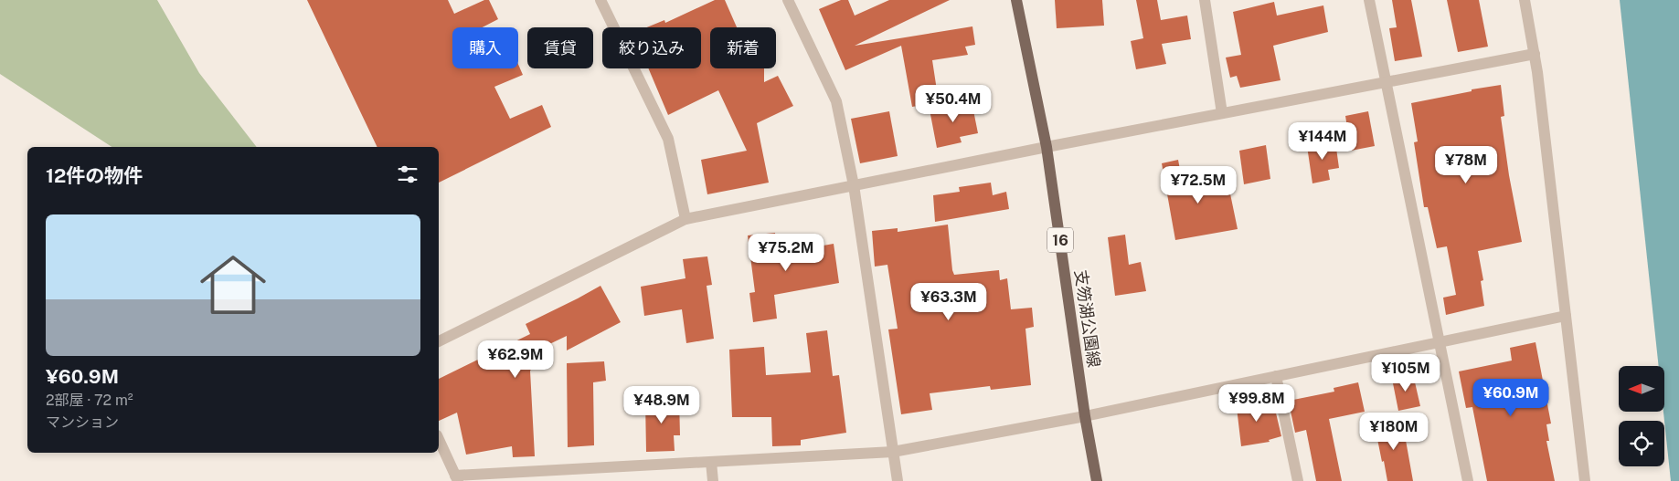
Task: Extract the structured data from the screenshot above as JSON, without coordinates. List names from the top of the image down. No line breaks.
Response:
{"streets":{"main road":["16","支笏湖公園線"]},"north":"left","page":{"chip":["購入","賃貸","絞り込み","新着"],"price":["¥50.4M","¥144M","¥78M","¥72.5M","¥75.2M","¥63.3M","¥62.9M","¥105M","¥60.9M","¥99.8M","¥48.9M","¥180M"],"heading":"12件の物件","list":[{"name":"¥60.9M","note":"2部屋 · 72 m² · マンション"}]}}
